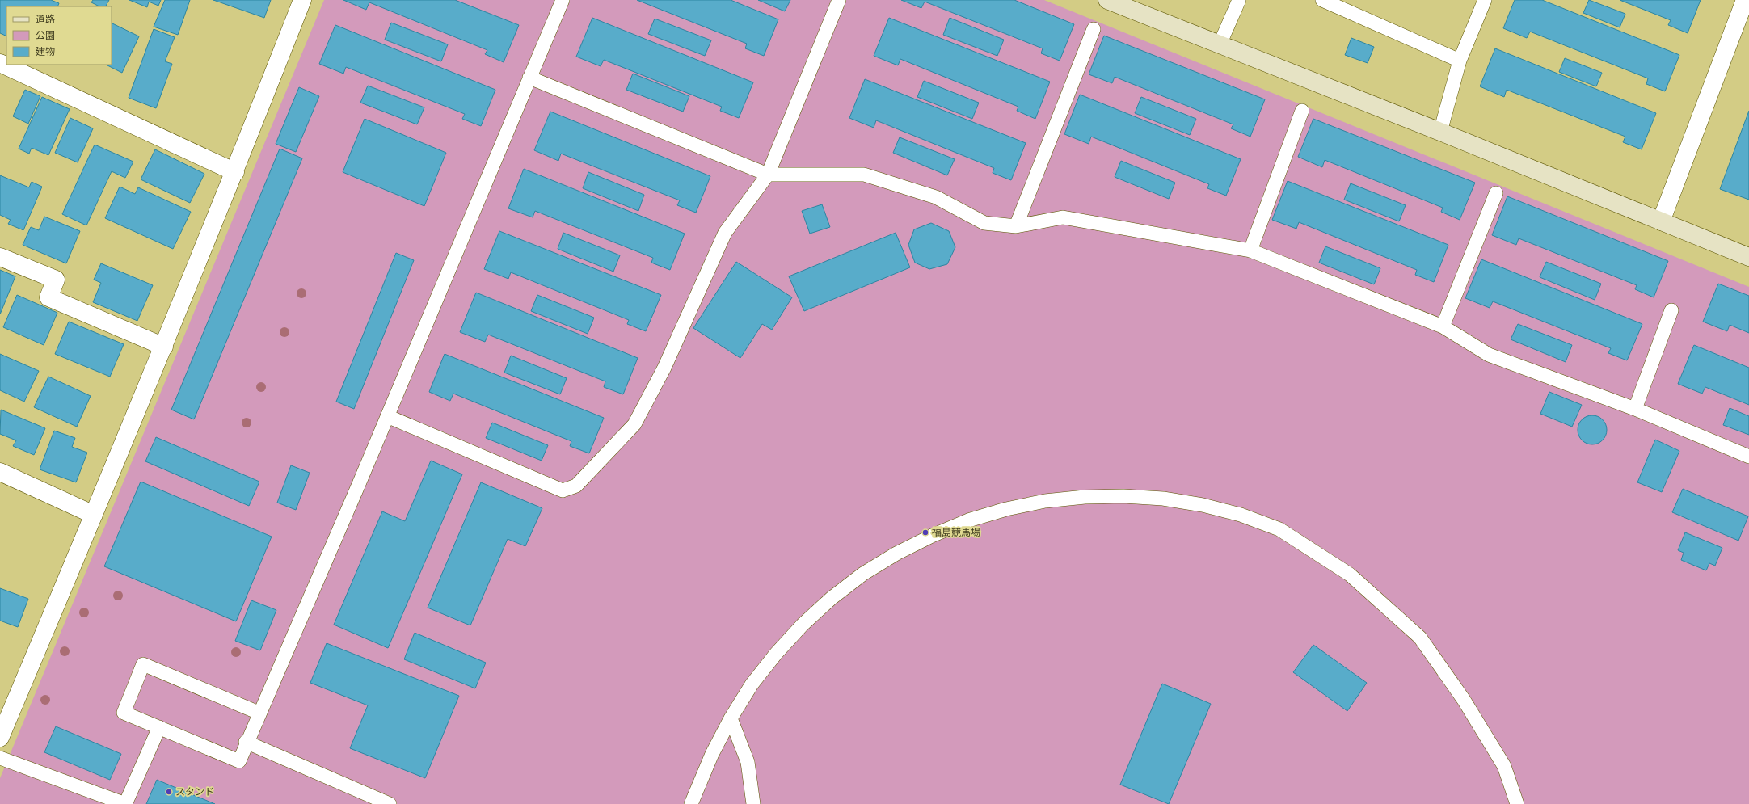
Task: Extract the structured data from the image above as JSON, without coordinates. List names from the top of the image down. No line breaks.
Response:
{"places":["福島競馬場","スタンド"],"legend":["道路","公園","建物"]}
